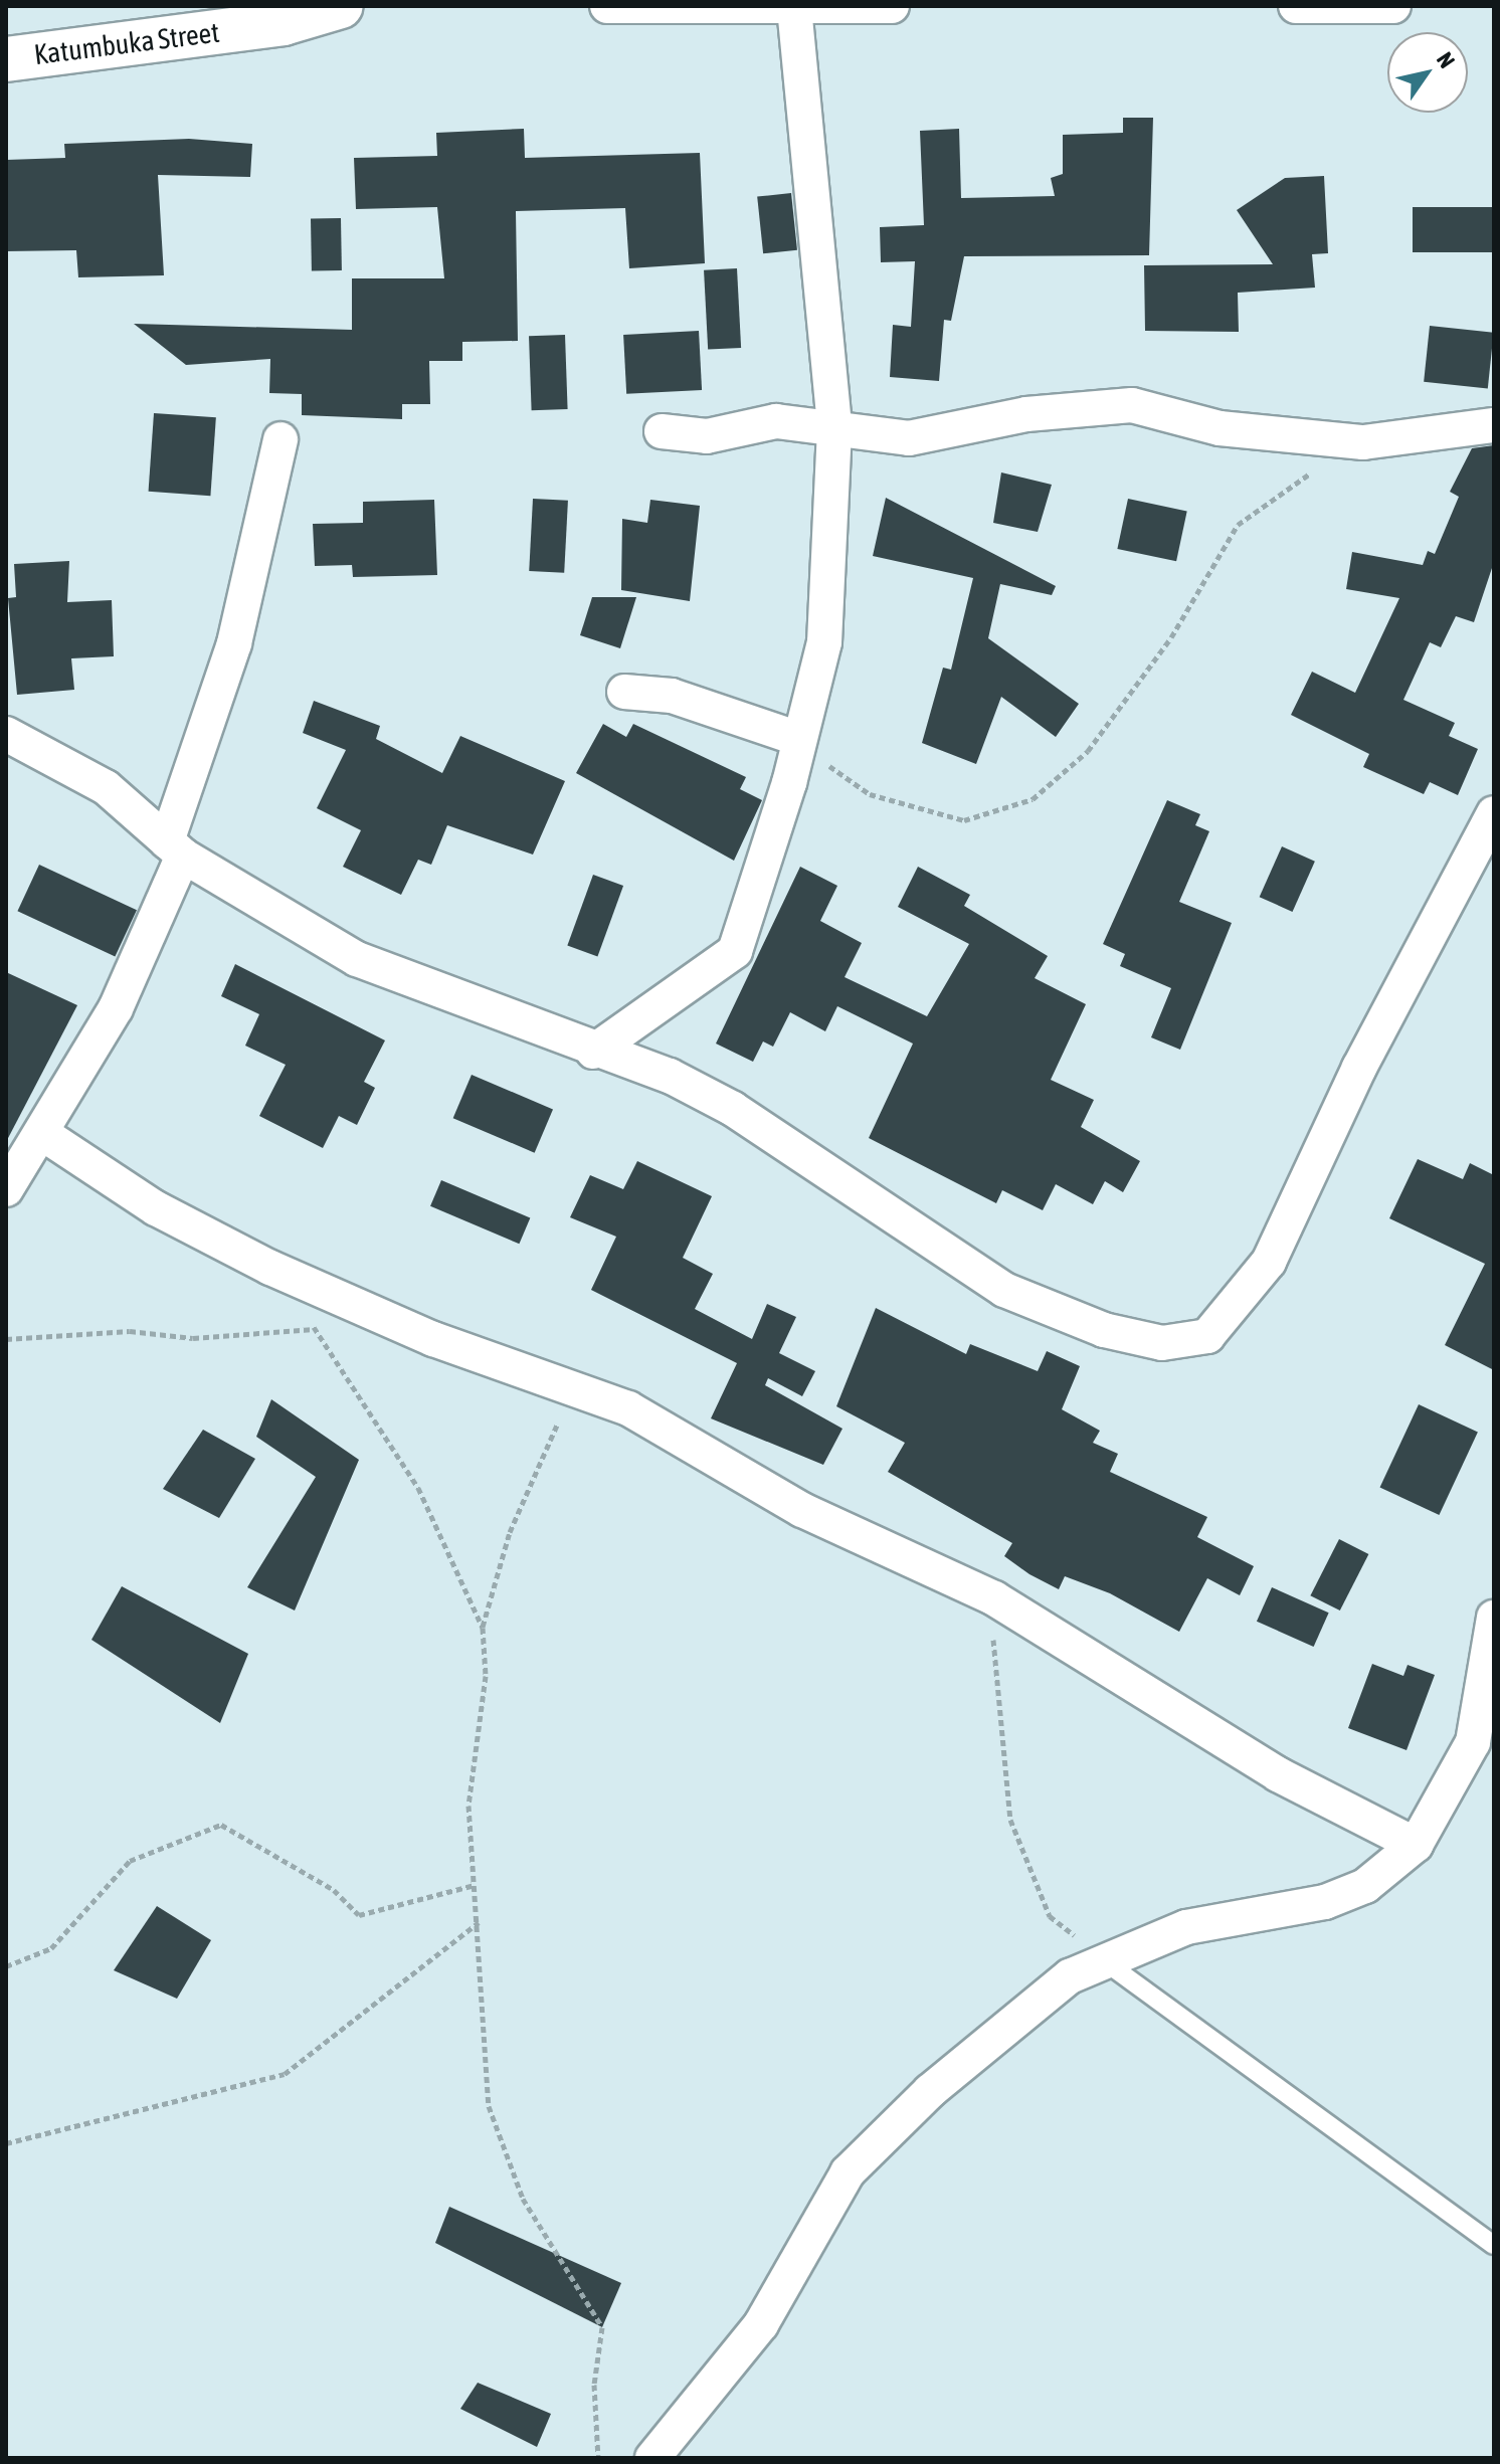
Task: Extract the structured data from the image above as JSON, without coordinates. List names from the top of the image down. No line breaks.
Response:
{"streets":{"main road":["Katumbuka Street"]},"north":"top right"}
